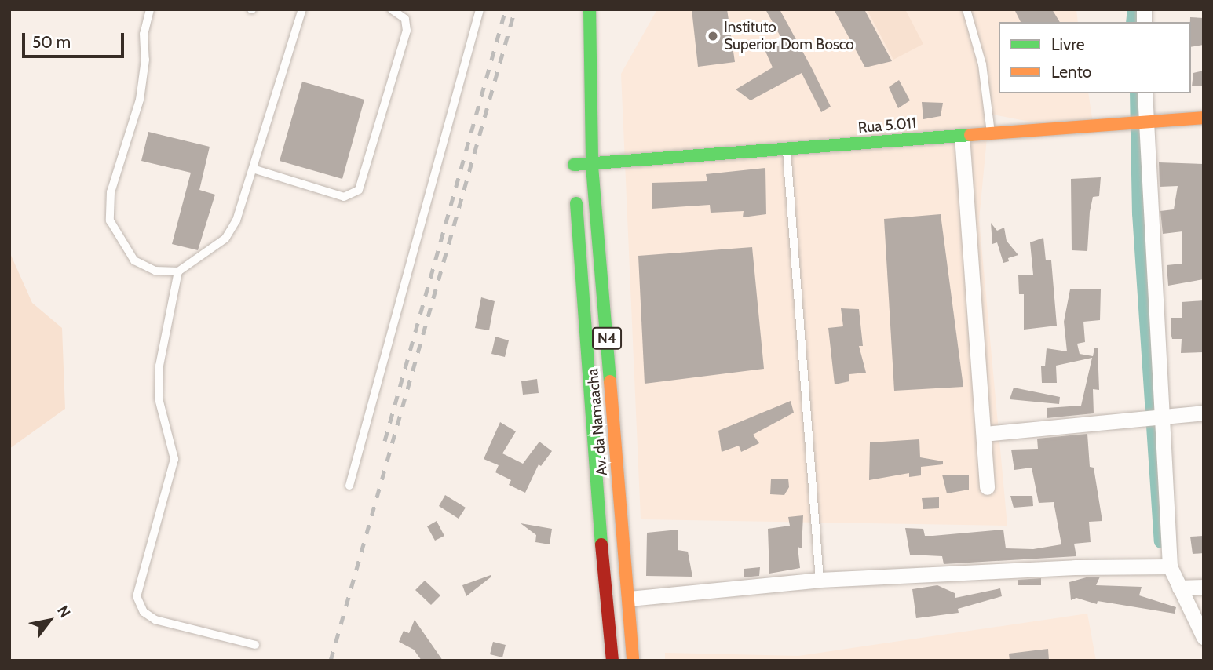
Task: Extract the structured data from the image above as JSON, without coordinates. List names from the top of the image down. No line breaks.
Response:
{"streets":{"main road":["Rua 5.011","N4","Av. da Namaacha"]},"crossings":[["Rua 5.011","Av. da Namaacha"]],"places":["Instituto Superior Dom Bosco"],"legend":["Livre","Lento"],"scale_bar":"50 m","north":"top right"}
